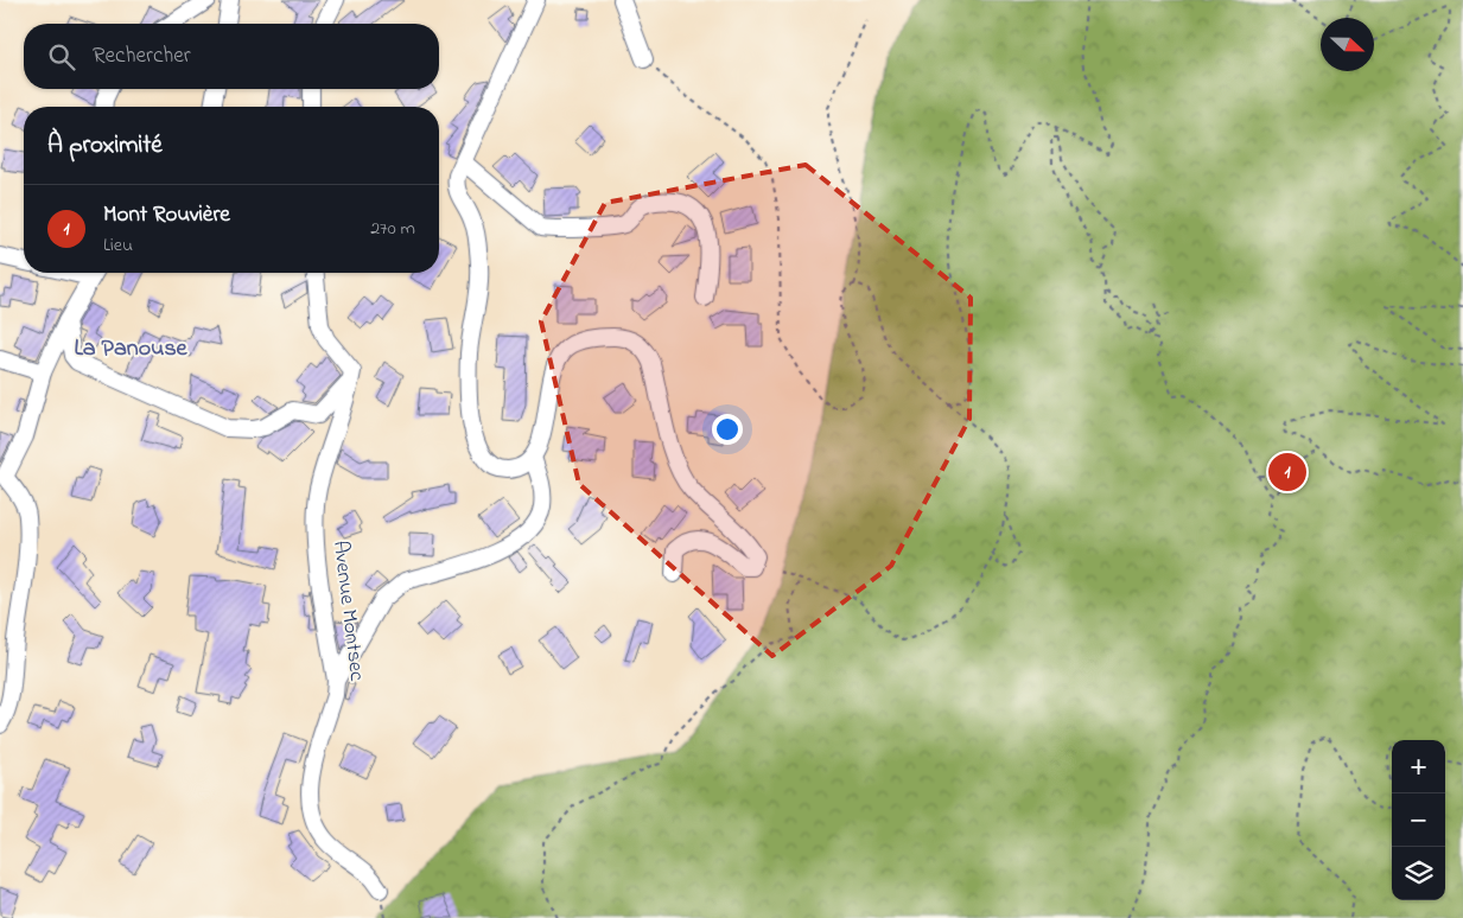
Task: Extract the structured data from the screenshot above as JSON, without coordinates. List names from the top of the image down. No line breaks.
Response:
{"streets":{"street":["Avenue Montsec"]},"districts":["La Panouse"],"north":"right","page":{"search":"Rechercher","heading":"À proximité","list":[{"mark":"1","name":"Mont Rouvière","note":"Lieu","value":"270 m"}],"pins":"1","map_buttons":["+","−"]}}
